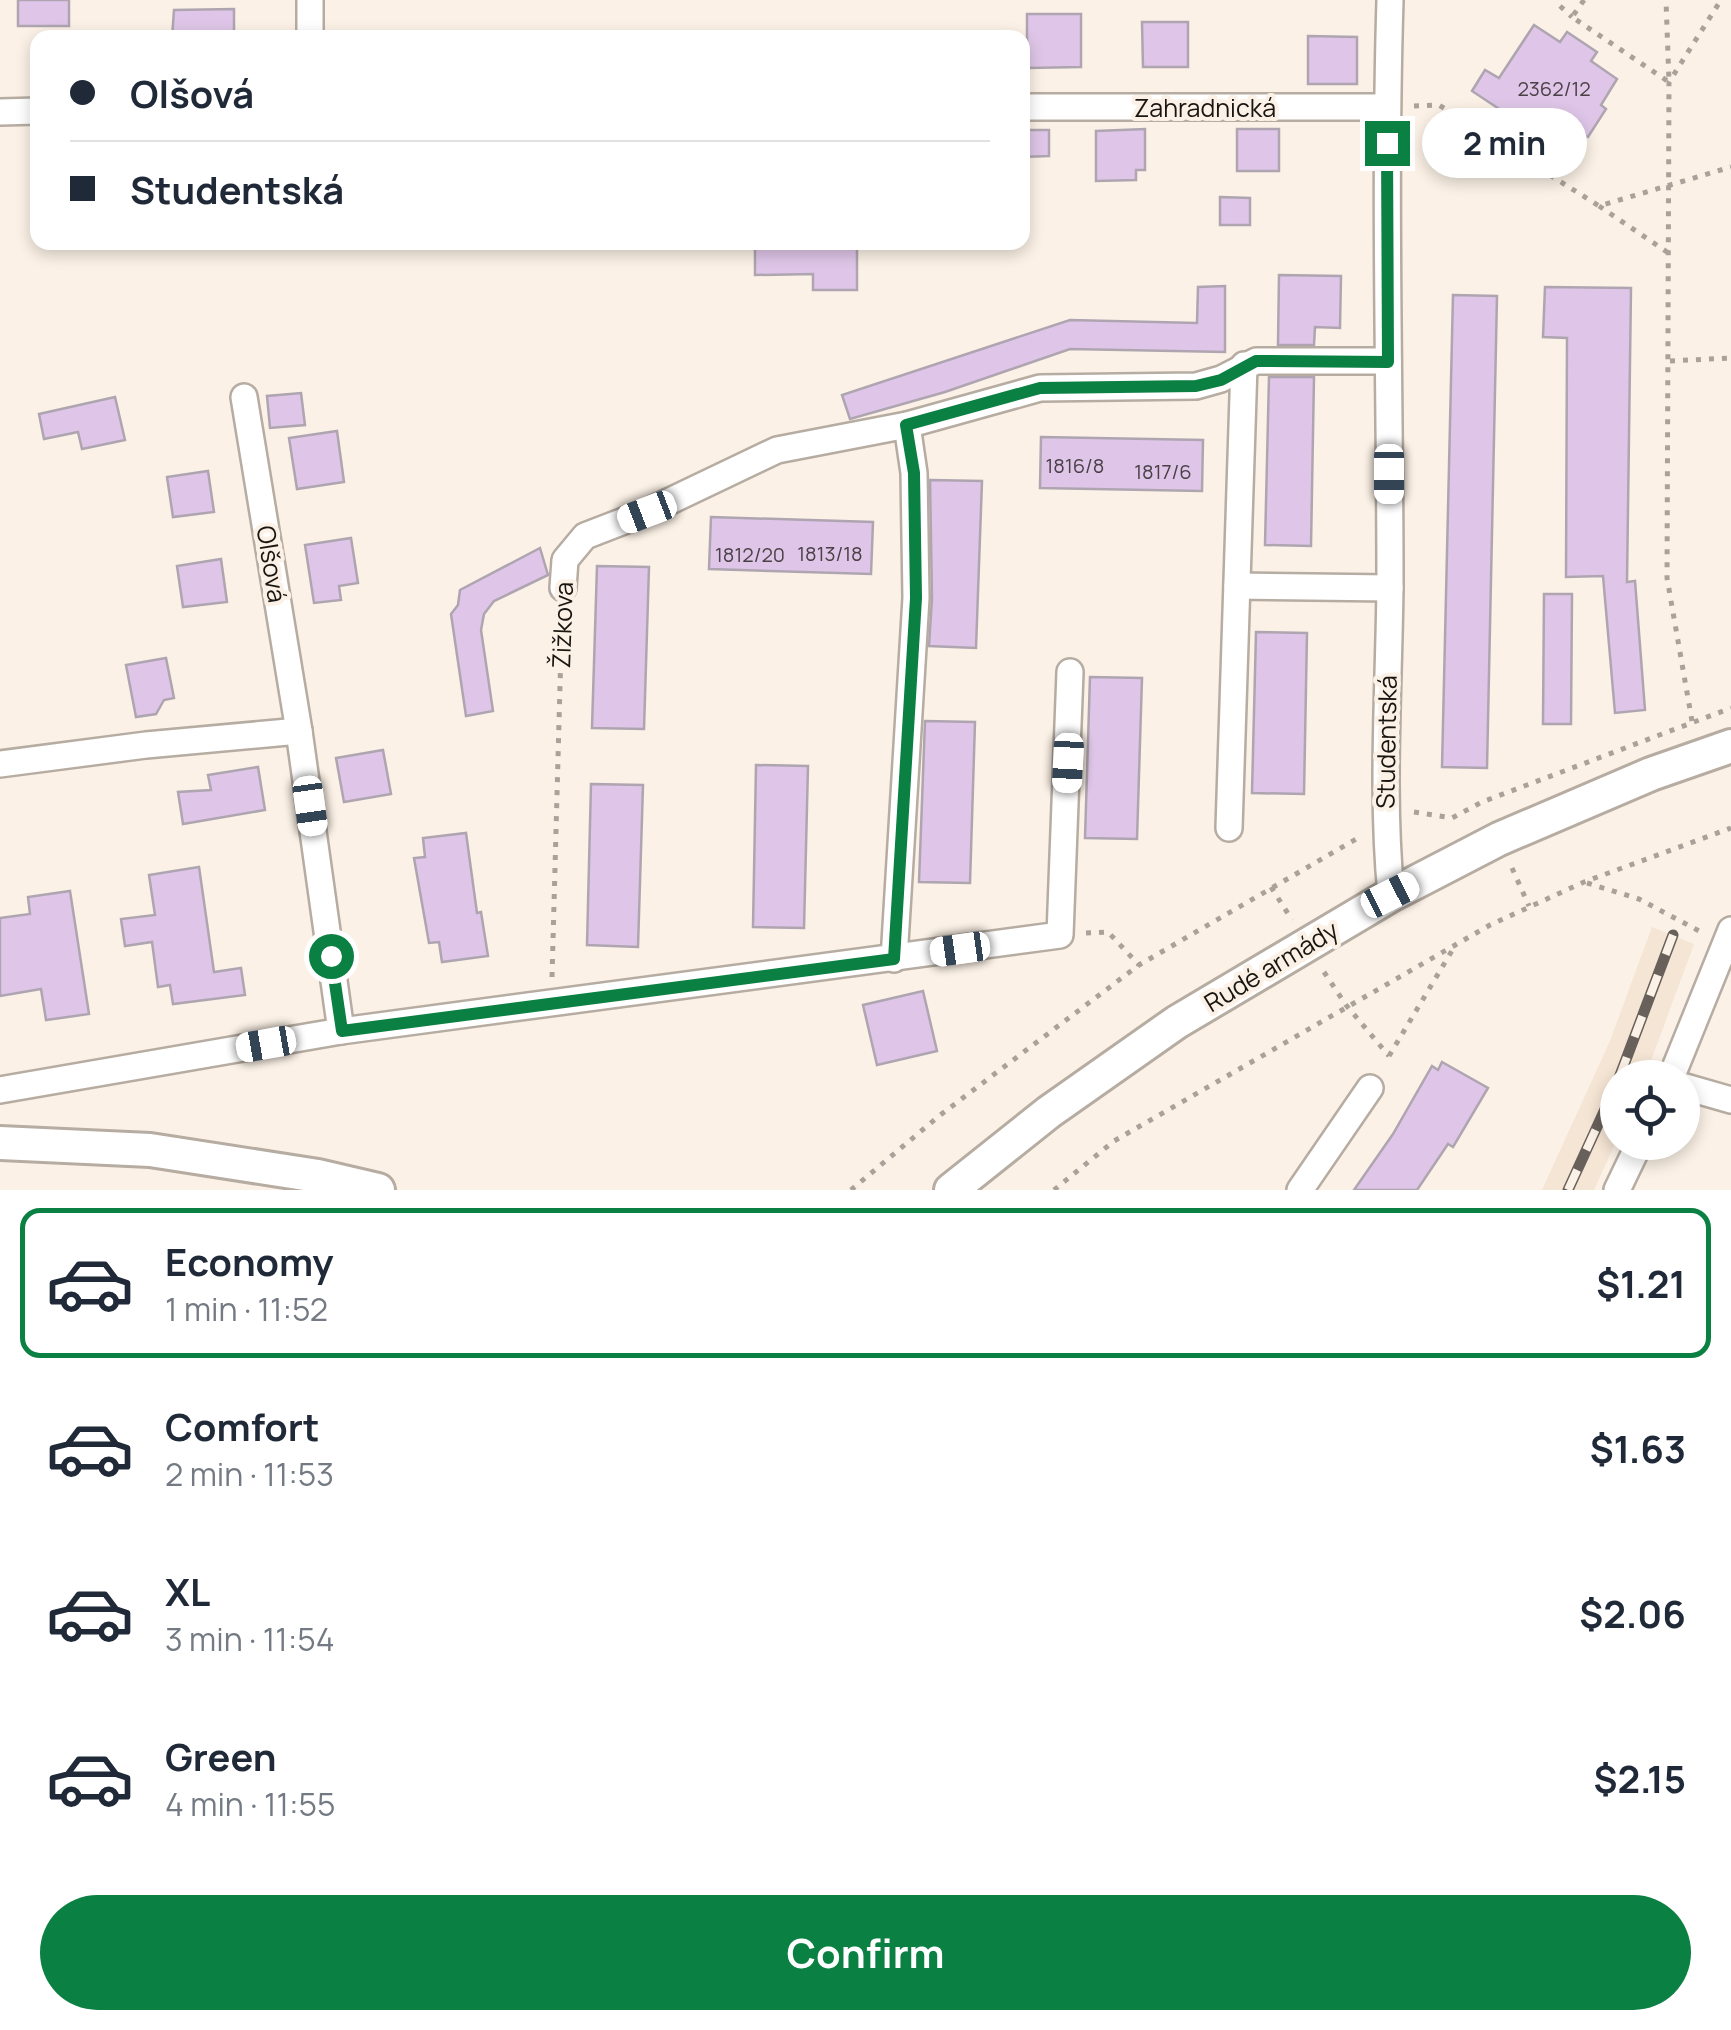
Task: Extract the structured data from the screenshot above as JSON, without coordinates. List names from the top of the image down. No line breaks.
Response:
{"streets":{"main road":["Rudé armády"],"street":["Zahradnická","Olšová","Žižkova","Studentská"]},"crossings":[["Zahradnická","Studentská"],["Žižkova","Studentská"],["Studentská","Rudé armády"]],"house_numbers":["2362/12","1816/8","1817/6","1813/18","1812/20"],"page":{"banner":["Olšová","Studentská"],"bubble":"2 min","list":[{"name":"Economy","note":"1 min · 11:52","value":"$1.21"},{"name":"Comfort","note":"2 min · 11:53","value":"$1.63"},{"name":"XL","note":"3 min · 11:54","value":"$2.06"},{"name":"Green","note":"4 min · 11:55","value":"$2.15"}],"buttons":"Confirm"}}
